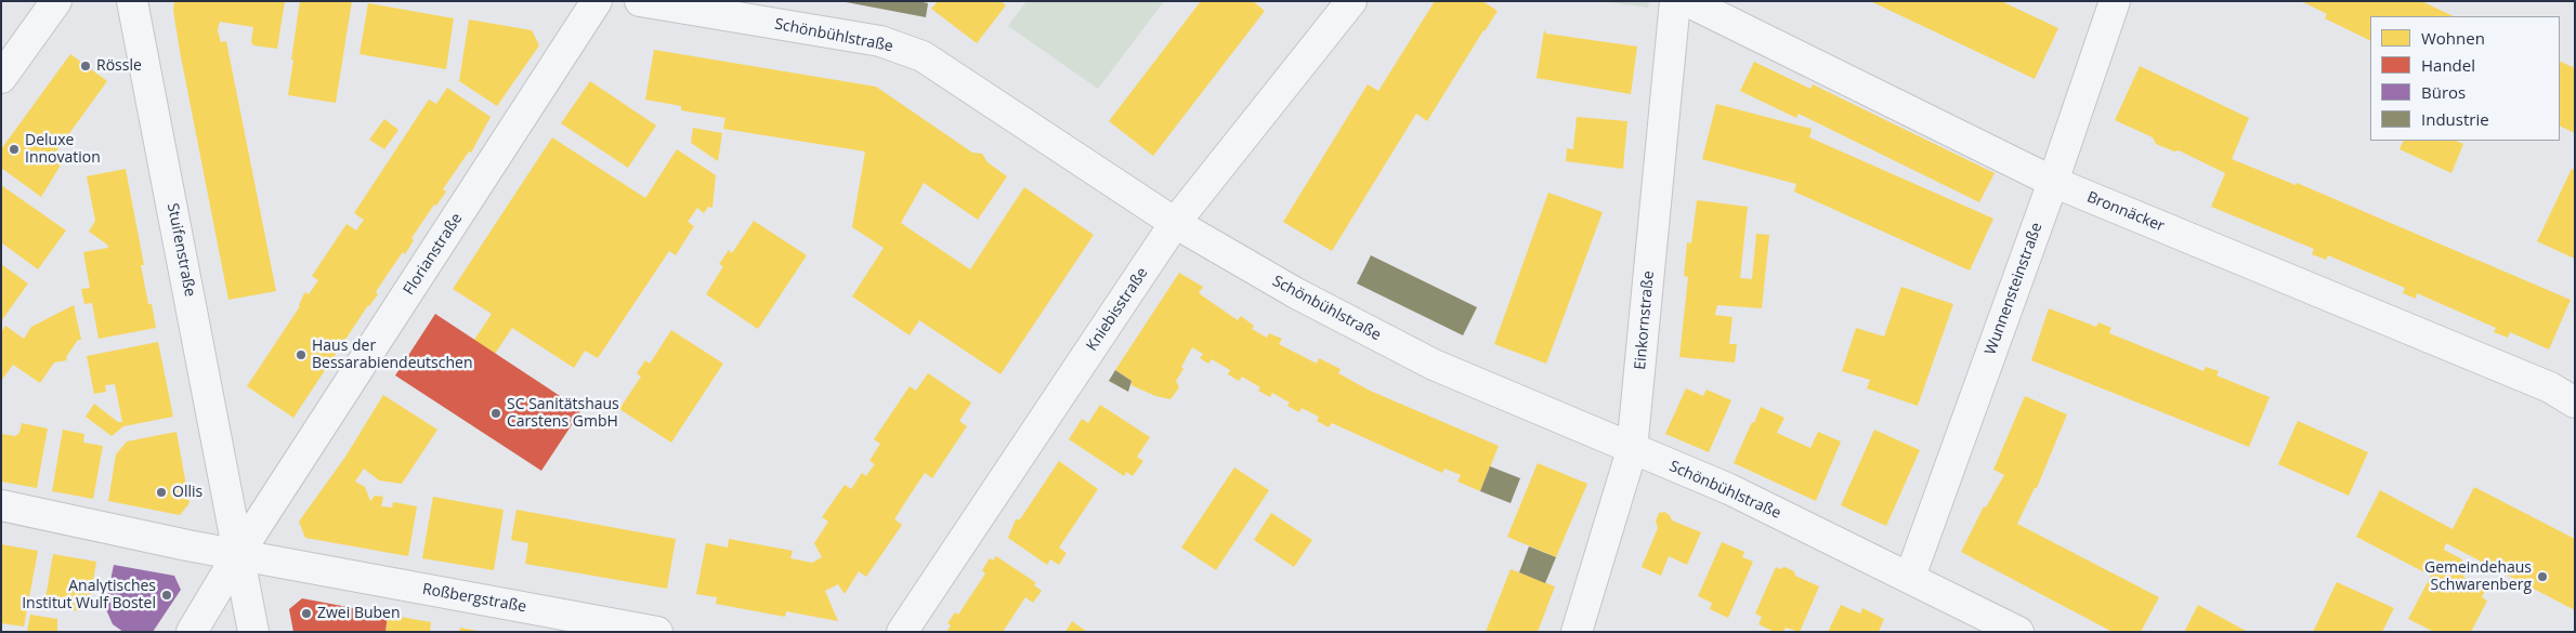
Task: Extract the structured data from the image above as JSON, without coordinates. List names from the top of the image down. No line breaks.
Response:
{"streets":{"street":["Schönbühlstraße","Bronnäcker","Stuifenstraße","Florianstraße","Wunnensteinstraße","Kniebisstraße","Einkornstraße","Roßbergstraße"]},"crossings":[["Schönbühlstraße","Wunnensteinstraße"],["Schönbühlstraße","Kniebisstraße"],["Schönbühlstraße","Einkornstraße"],["Bronnäcker","Wunnensteinstraße"],["Stuifenstraße","Florianstraße"],["Stuifenstraße","Roßbergstraße"],["Florianstraße","Roßbergstraße"]],"places":["Rössle","Deluxe Innovation","Haus der Bessarabiendeutschen","SC Sanitätshaus Carstens GmbH","Ollis","Gemeindehaus Schwarenberg","Analytisches Institut Wulf Bostel","Zwei Buben"],"legend":["Wohnen","Handel","Büros","Industrie"]}
